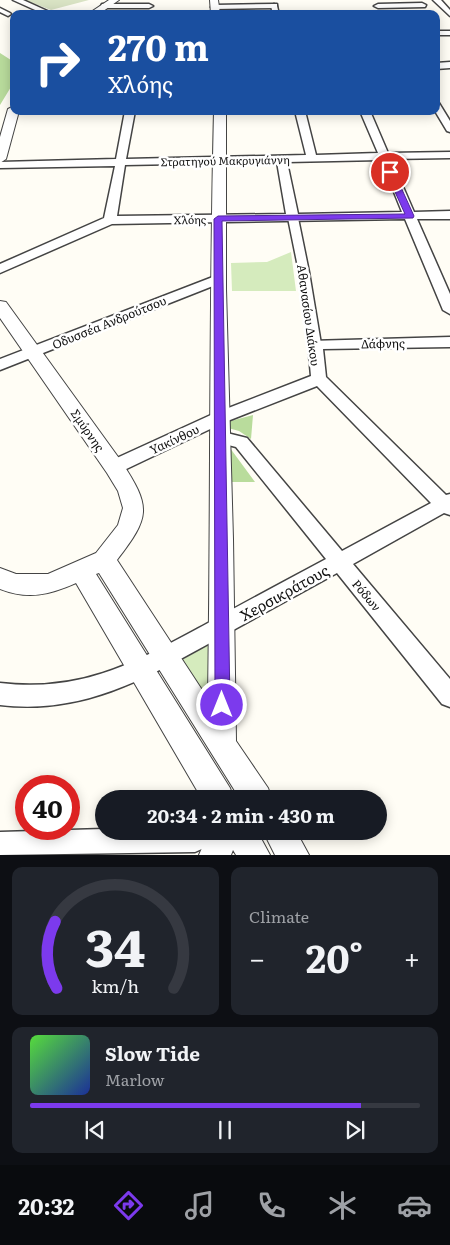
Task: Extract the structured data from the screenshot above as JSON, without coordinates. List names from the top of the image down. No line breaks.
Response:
{"streets":{"street":["Στρατηγού Μακρυγιάννη","Χλόης","Αθανασίου Διάκου","Οδυσσέα Ανδρούτσου","Δάφνης","Σμύρνης","Υακίνθου","Χερσικράτους","Ρόδων"]},"crossings":[["Στρατηγού Μακρυγιάννη","Αθανασίου Διάκου"],["Χλόης","Αθανασίου Διάκου"],["Αθανασίου Διάκου","Δάφνης"],["Αθανασίου Διάκου","Υακίνθου"],["Αθανασίου Διάκου","Χερσικράτους"],["Οδυσσέα Ανδρούτσου","Σμύρνης"],["Σμύρνης","Υακίνθου"],["Υακίνθου","Ρόδων"],["Χερσικράτους","Ρόδων"]],"page":{"turn":["270 m","Χλόης"],"limit":"40","trip":"20:34 · 2 min · 430 m","tile":"Climate","heat":["−","20°","+"],"song":["Slow Tide","Marlow"],"tabs":"20:32","gauge":["34","km/h"]}}
